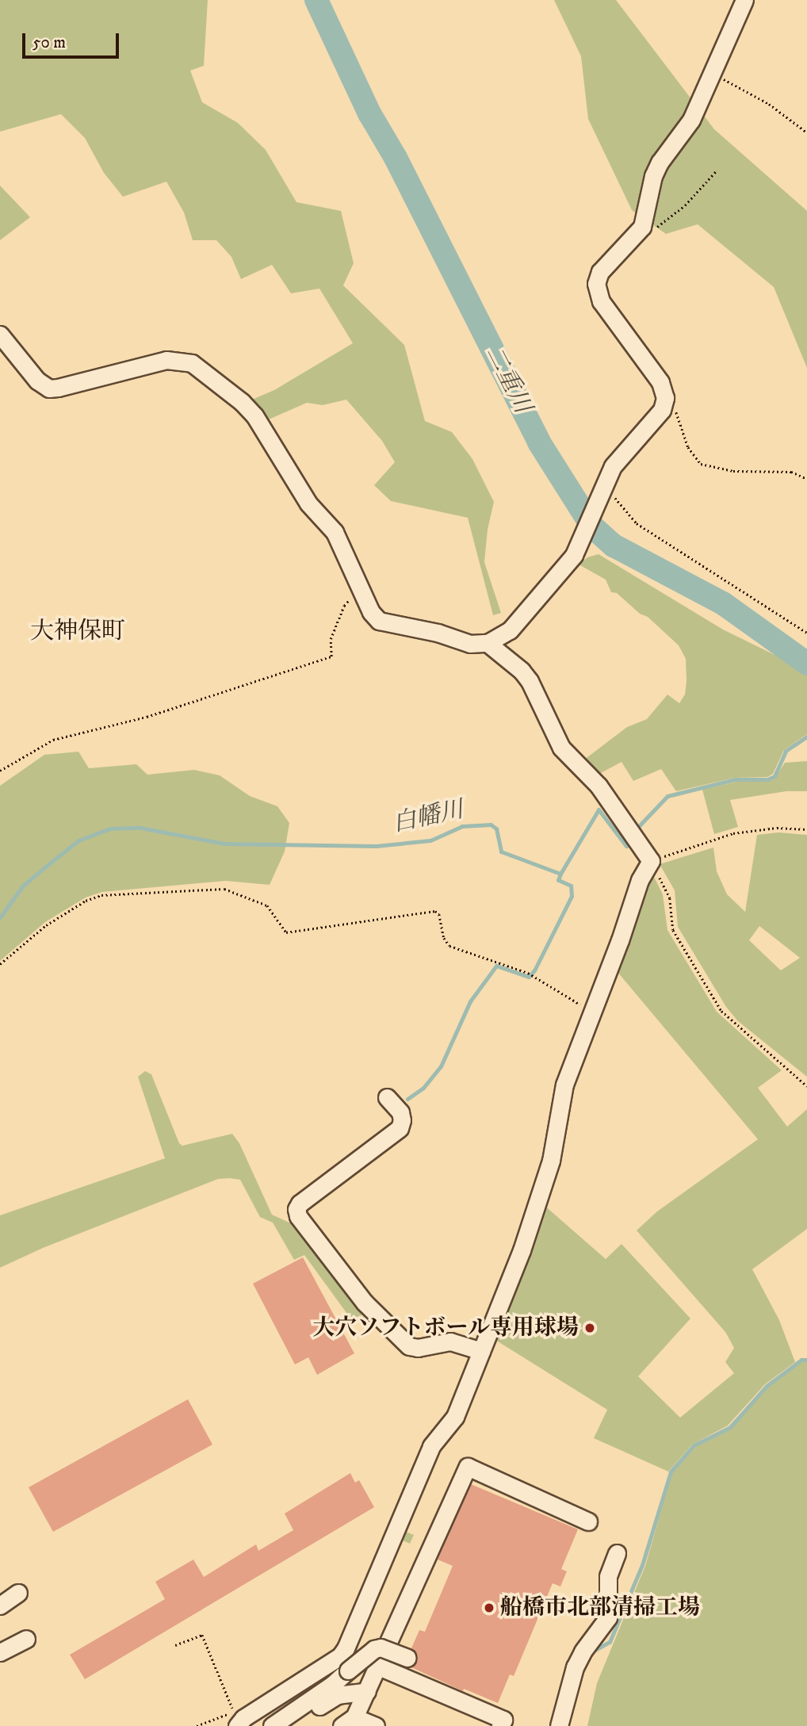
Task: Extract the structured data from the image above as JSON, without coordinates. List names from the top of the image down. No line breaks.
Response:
{"districts":["大神保町"],"water":["二重川","白幡川"],"places":["大穴ソフトボール専用球場","船橋市北部清掃工場"],"scale_bar":"50 m"}
